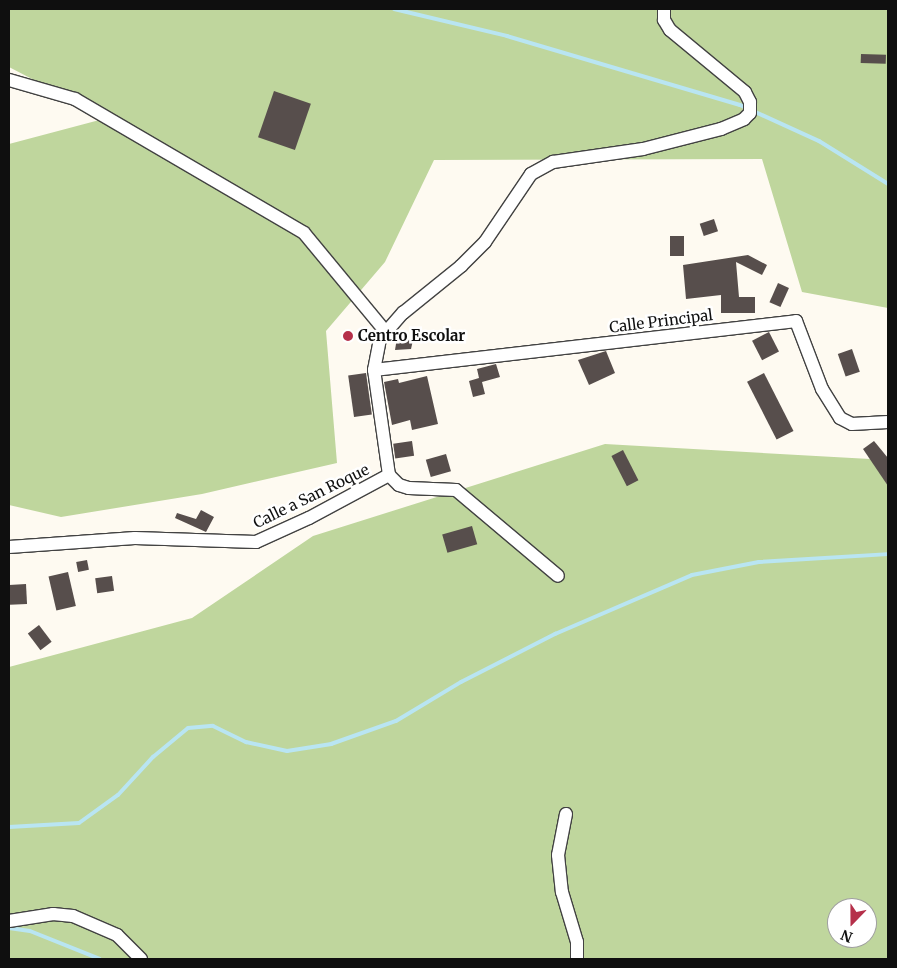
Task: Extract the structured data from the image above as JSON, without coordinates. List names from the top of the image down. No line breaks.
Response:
{"streets":{"street":["Calle Principal","Calle a San Roque"]},"crossings":[["Calle Principal","Calle a San Roque"]],"places":["Centro Escolar"],"north":"bottom"}
